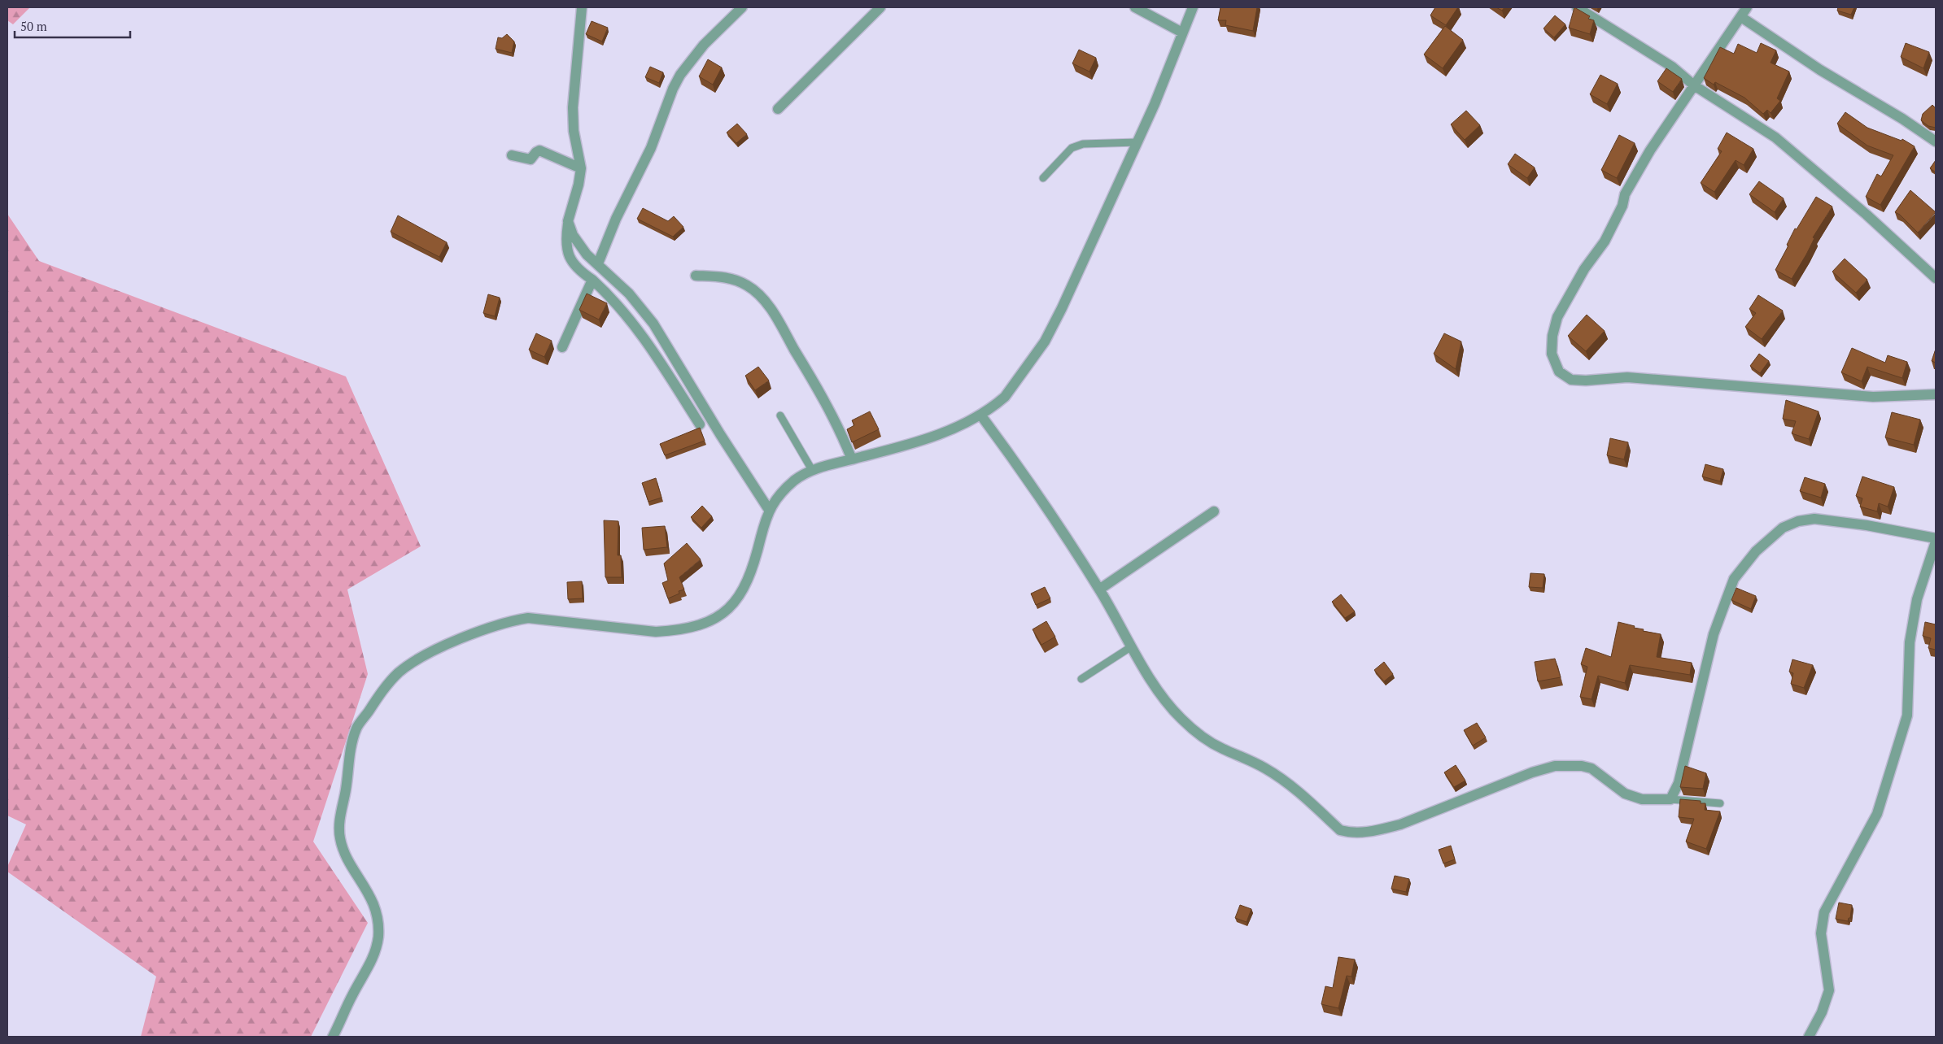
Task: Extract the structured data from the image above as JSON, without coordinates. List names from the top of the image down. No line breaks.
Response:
{"scale_bar":"50 m"}
